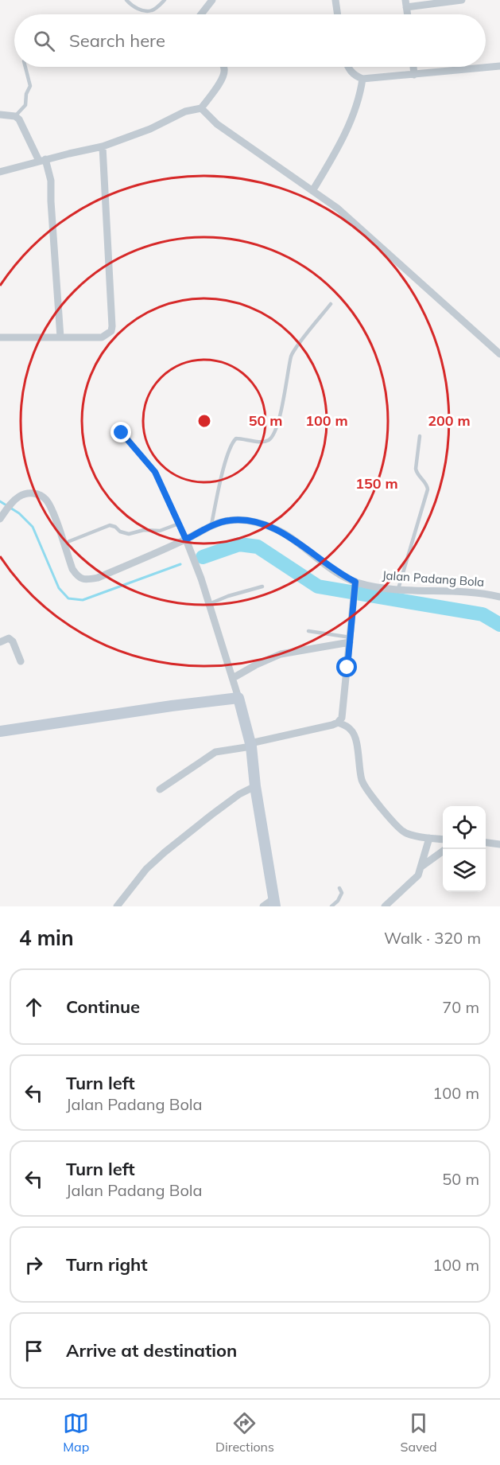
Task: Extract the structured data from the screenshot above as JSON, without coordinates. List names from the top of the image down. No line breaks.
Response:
{"streets":{"street":["Jalan Padang Bola"]},"page":{"search":"Search here","heading":["4 min","Walk · 320 m"],"list":[["Continue","70 m"],["Turn left","Jalan Padang Bola","100 m"],["Turn left","Jalan Padang Bola","50 m"],["Turn right","100 m"],"Arrive at destination"],"nav":["Map","Directions","Saved"]},"rings":["50 m","100 m","200 m","150 m"]}
